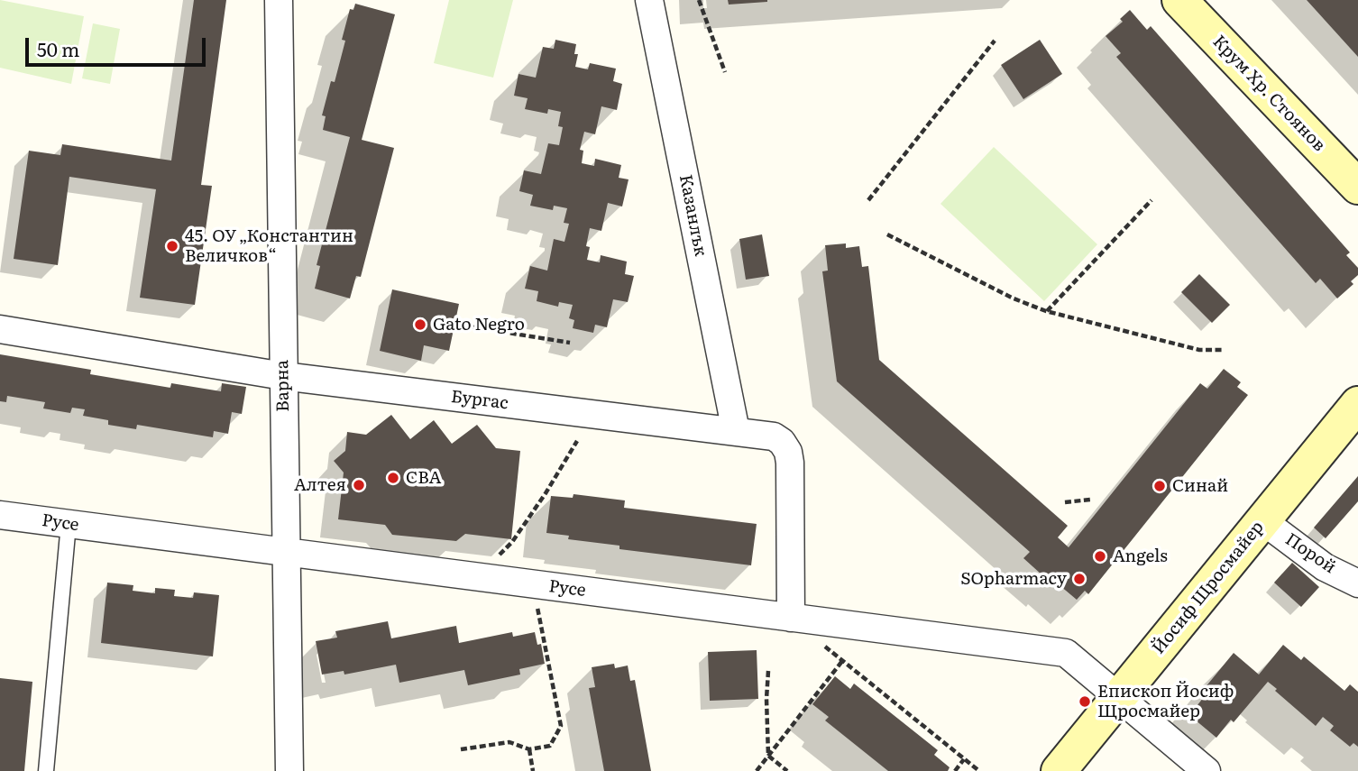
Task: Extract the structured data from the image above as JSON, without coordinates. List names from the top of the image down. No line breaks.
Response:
{"streets":{"street":["Крум Хр. Стоянов","Казанлък","Варна","Бургас","Русе","Порой","Йосиф Щросмайер"]},"crossings":[["Казанлък","Бургас"],["Варна","Бургас"],["Варна","Русе"],["Бургас","Русе"],["Русе","Йосиф Щросмайер"],["Порой","Йосиф Щросмайер"]],"places":["45. ОУ „Константин Величков“","Gato Negro","CBA","Алтея","Синай","Angels","SOpharmacy","Епископ Йосиф Щросмайер"],"scale_bar":"50 m"}
